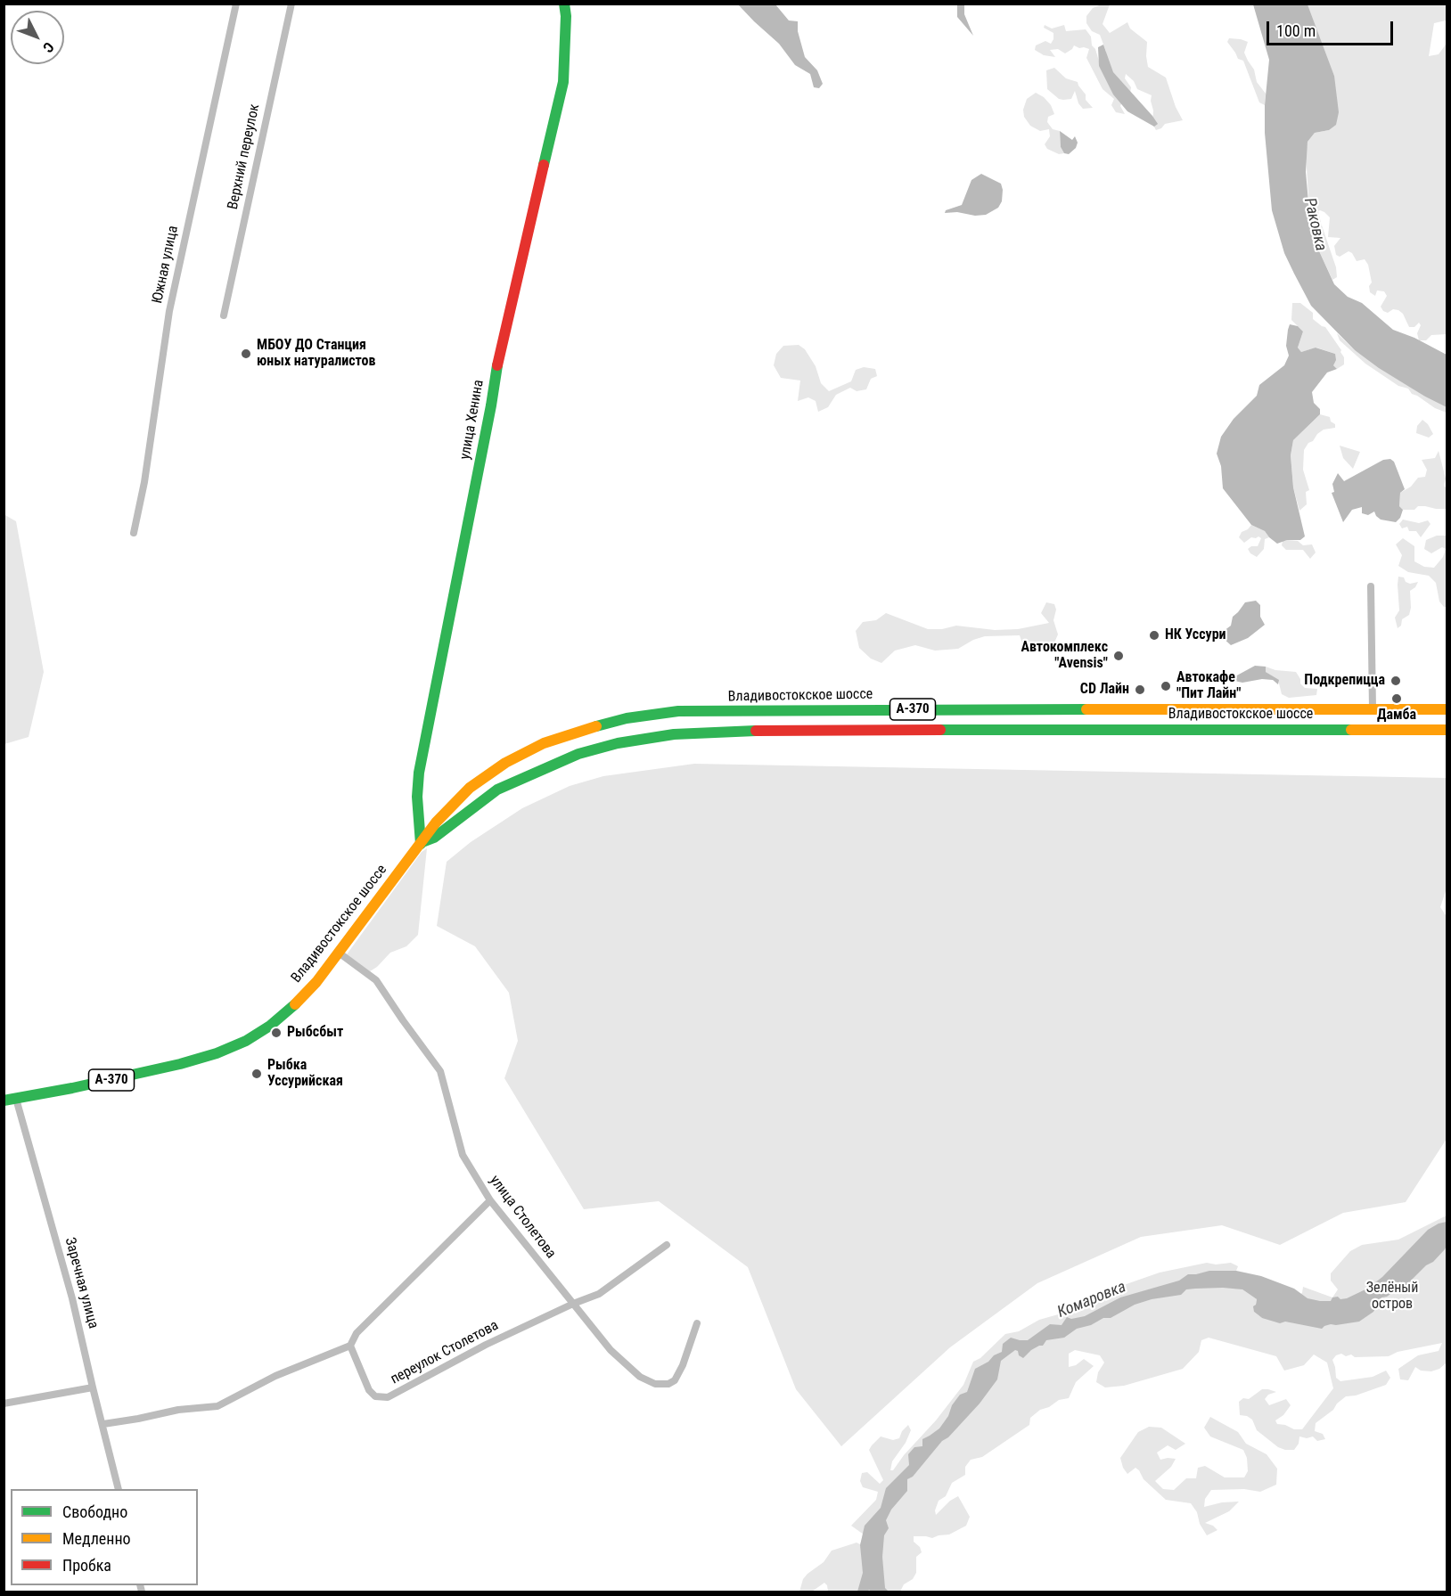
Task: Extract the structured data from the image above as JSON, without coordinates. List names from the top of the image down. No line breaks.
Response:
{"streets":{"main road":["улица Хенина","Владивостокское шоссе","А-370"],"street":["Верхний переулок","Южная улица","улица Столетова","Заречная улица","переулок Столетова"]},"crossings":[["улица Хенина","Владивостокское шоссе"],["Владивостокское шоссе","улица Столетова"],["Владивостокское шоссе","Заречная улица"],["улица Столетова","переулок Столетова"]],"water":["Раковка","Комаровка"],"parks":["Зелёный остров"],"places":["МБОУ ДО Станция юных натуралистов","НК Уссури","Автокомплекс \"Avensis\"","Подкрепицца","Автокафе \"Пит Лайн\"","CD Лайн","Дамба","Рыбсбыт","Рыбка Уссурийская"],"legend":["Свободно","Медленно","Пробка"],"scale_bar":"100 m","north":"bottom right"}
